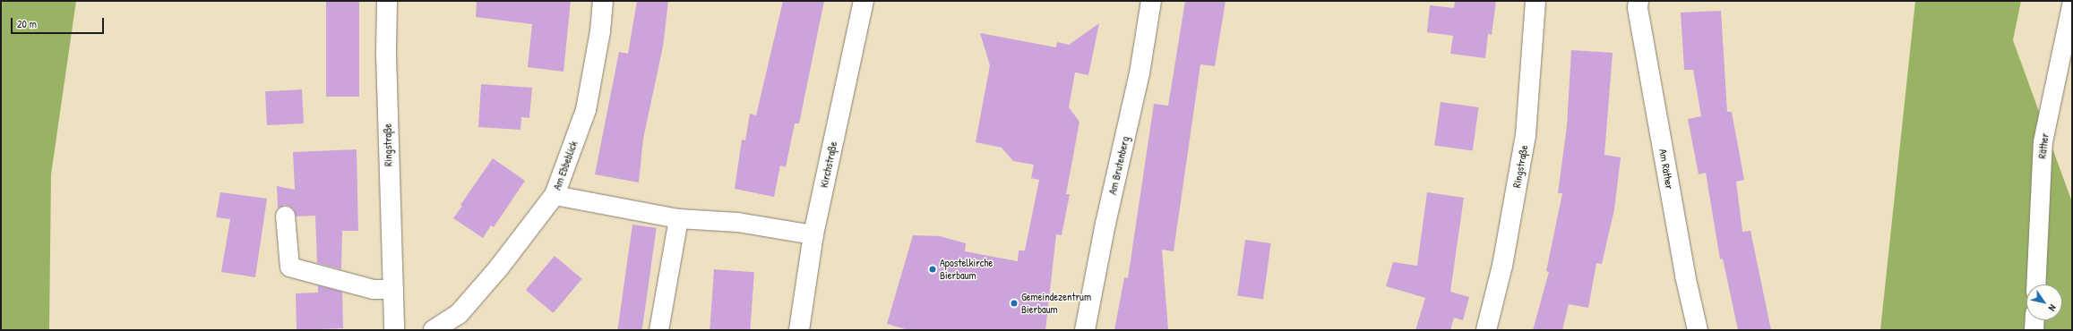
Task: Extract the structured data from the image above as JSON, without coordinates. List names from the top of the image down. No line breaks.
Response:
{"streets":{"street":["Ringstraße","Kirchstraße","Am Ebbeblick","Am Brutenberg","Am Räther"],"lane":["Räther"]},"places":["Apostelkirche Bierbaum","Gemeindezentrum Bierbaum"],"scale_bar":"20 m","north":"bottom right"}
